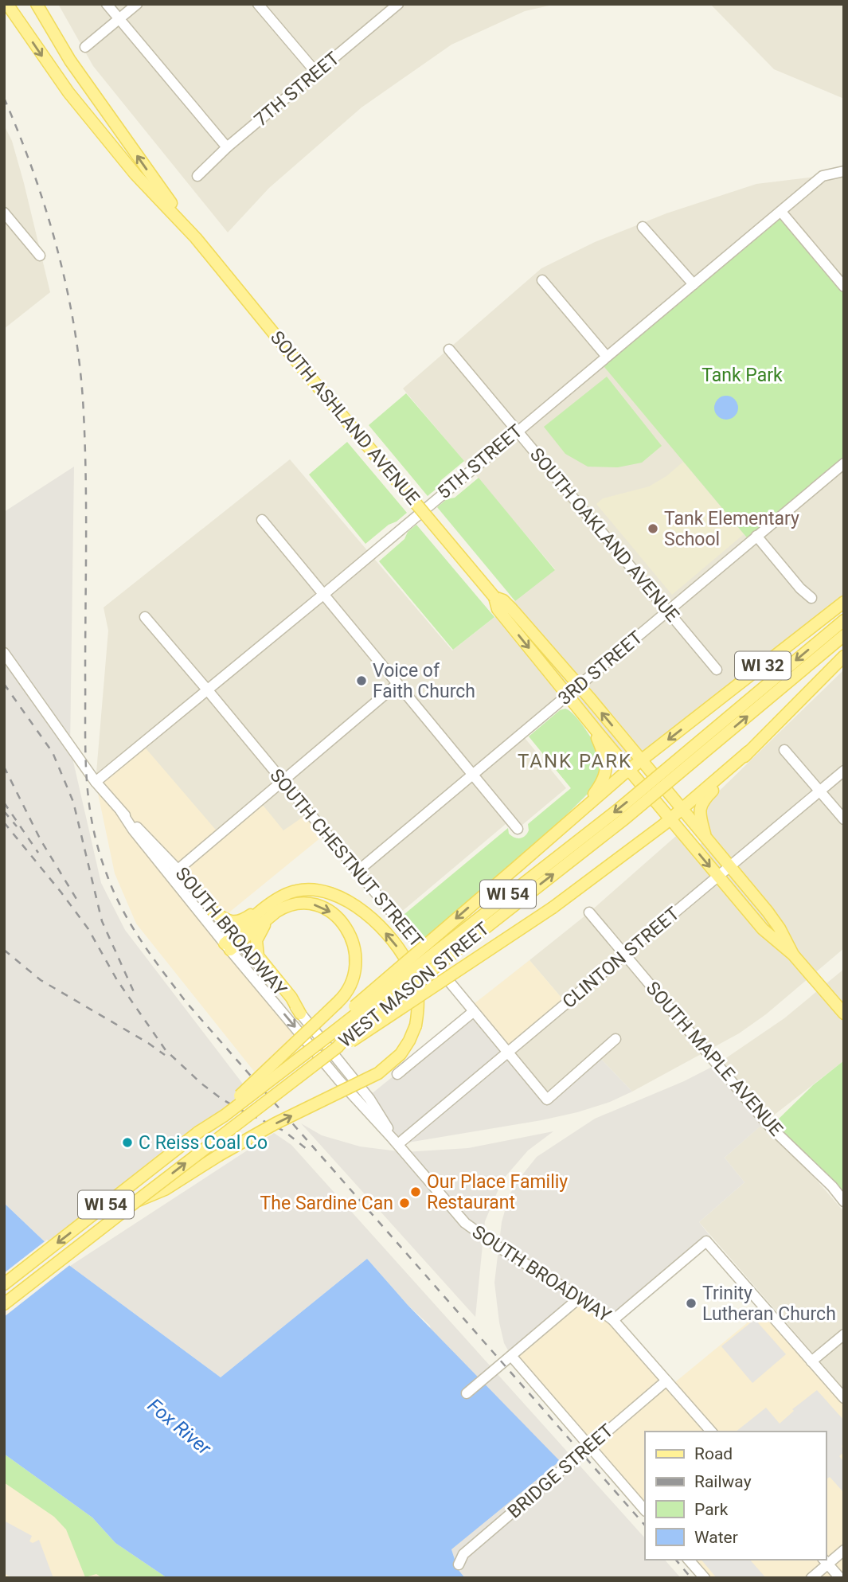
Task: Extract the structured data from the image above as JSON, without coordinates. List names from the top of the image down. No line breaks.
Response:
{"streets":{"main road":["SOUTH ASHLAND AVENUE","WI 32","WI 54","WEST MASON STREET"],"street":["7TH STREET","5TH STREET","SOUTH OAKLAND AVENUE","3RD STREET","SOUTH CHESTNUT STREET","SOUTH BROADWAY","CLINTON STREET","SOUTH MAPLE AVENUE","BRIDGE STREET"]},"crossings":[["SOUTH ASHLAND AVENUE","WI 32"],["SOUTH ASHLAND AVENUE","3RD STREET"],["SOUTH ASHLAND AVENUE","CLINTON STREET"],["5TH STREET","SOUTH OAKLAND AVENUE"],["5TH STREET","SOUTH CHESTNUT STREET"],["5TH STREET","SOUTH BROADWAY"],["SOUTH OAKLAND AVENUE","3RD STREET"],["3RD STREET","SOUTH CHESTNUT STREET"],["SOUTH CHESTNUT STREET","CLINTON STREET"],["SOUTH BROADWAY","CLINTON STREET"],["SOUTH BROADWAY","BRIDGE STREET"],["CLINTON STREET","SOUTH MAPLE AVENUE"]],"districts":["TANK PARK"],"water":["Fox River"],"parks":["Tank Park"],"places":["Tank Elementary School","Voice of Faith Church","C Reiss Coal Co","Our Place Familiy Restaurant","The Sardine Can","Trinity Lutheran Church"],"legend":["Road","Railway","Park","Water"]}
